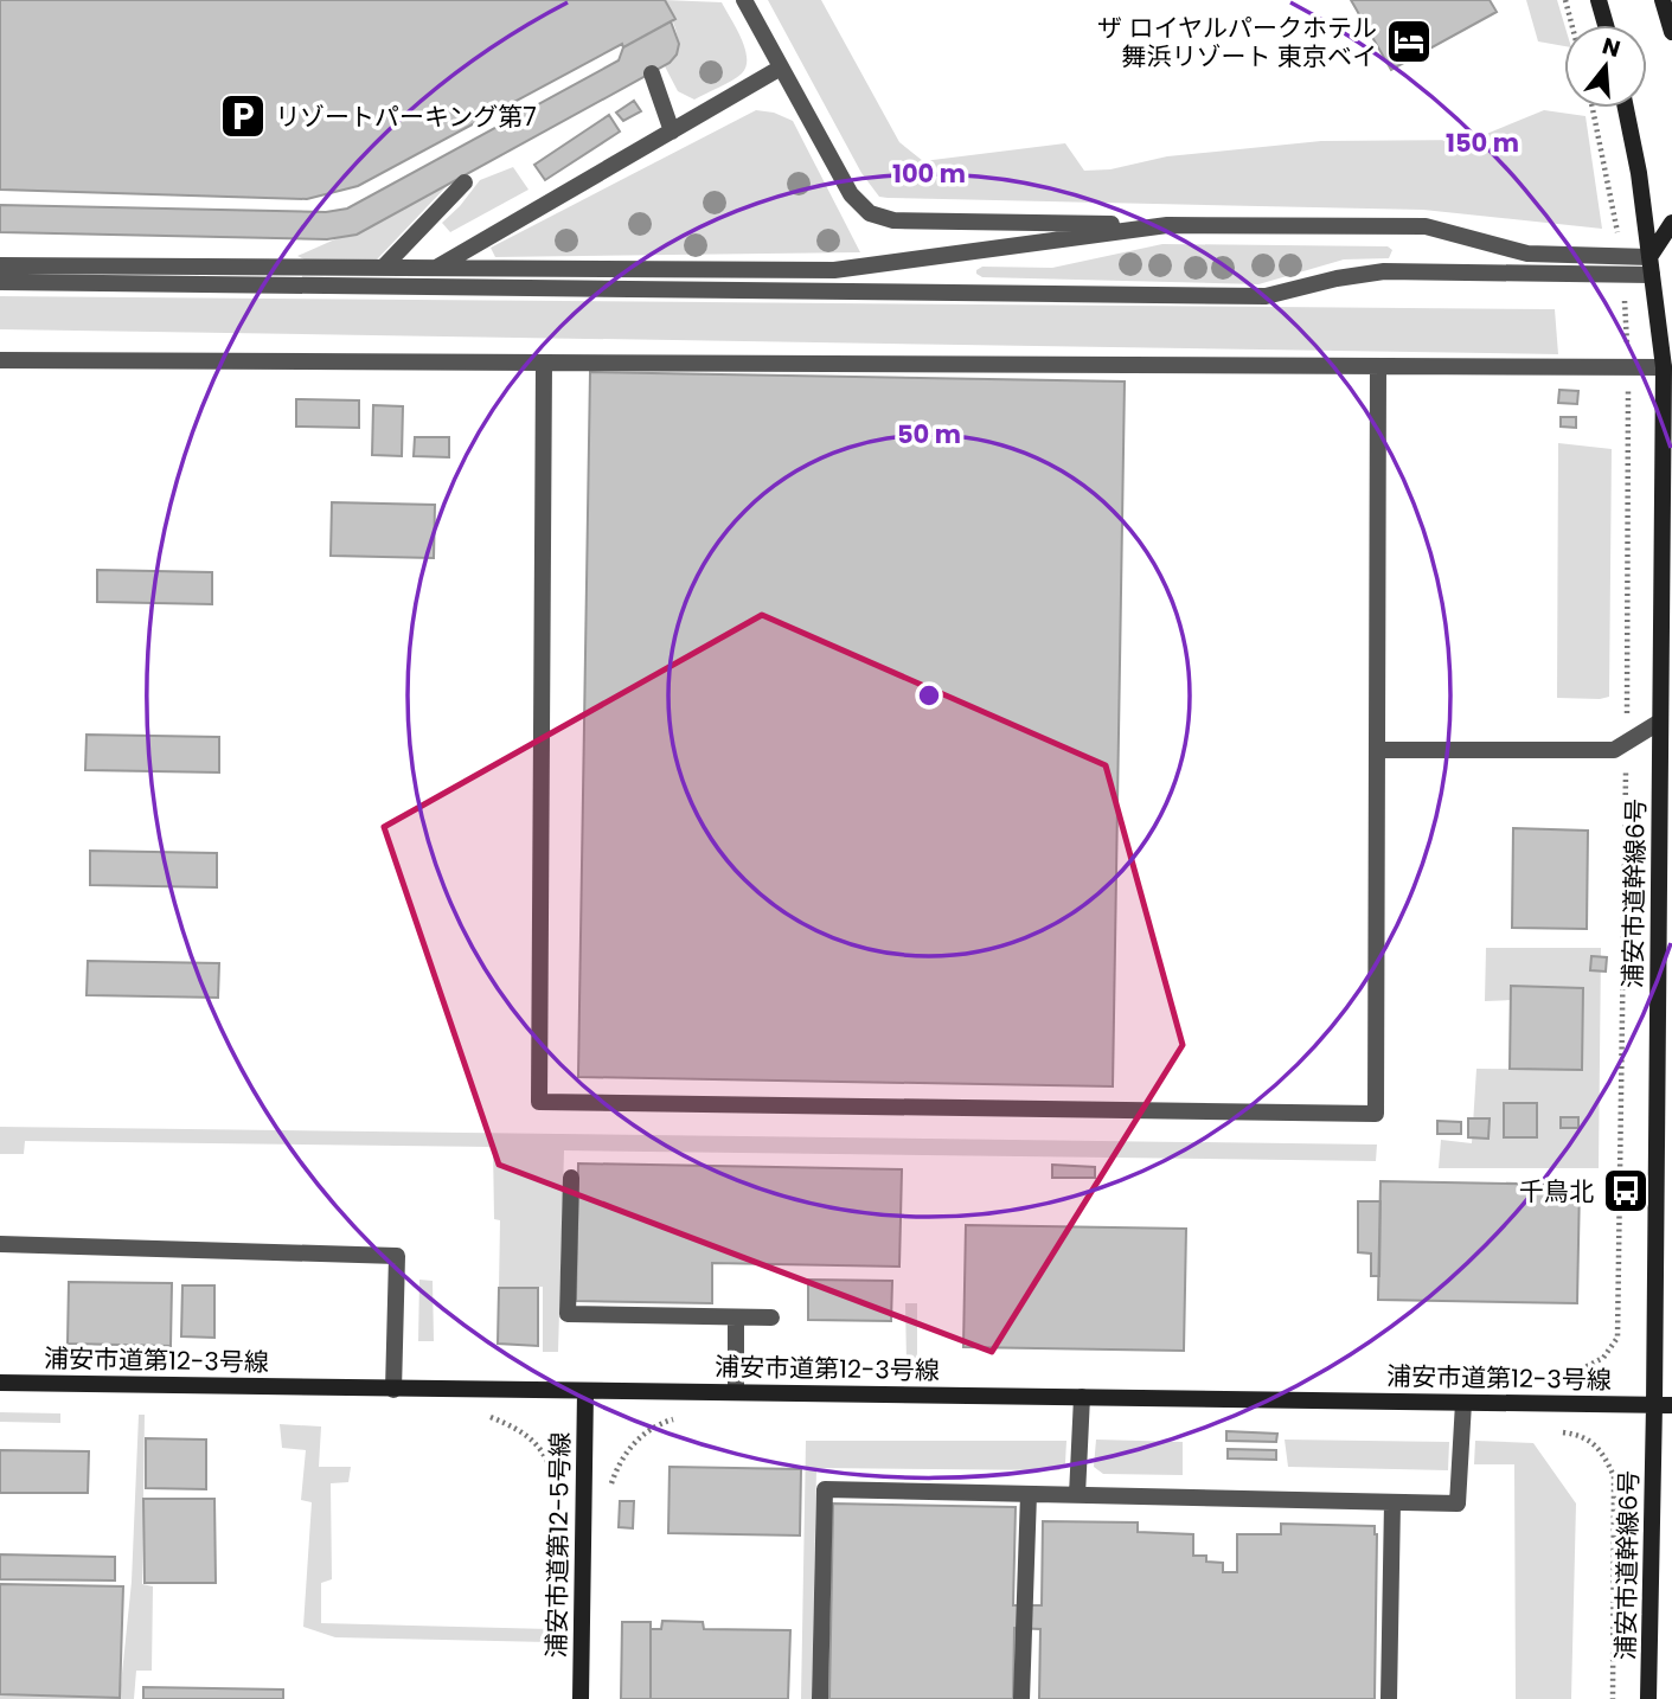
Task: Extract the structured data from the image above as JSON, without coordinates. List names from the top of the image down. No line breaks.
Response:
{"streets":{"street":["浦安市道幹線6号","浦安市道第12-3号線","浦安市道第12-5号線"]},"crossings":[["浦安市道幹線6号","浦安市道第12-3号線"],["浦安市道第12-3号線","浦安市道第12-5号線"]],"places":{"hotel":["ザ ロイヤルパークホテル 舞浜リゾート 東京ベイ"],"parking":["リゾートパーキング第7"],"bus stop":["千鳥北"]},"north":"top","rings":["150 m","100 m","50 m"]}
